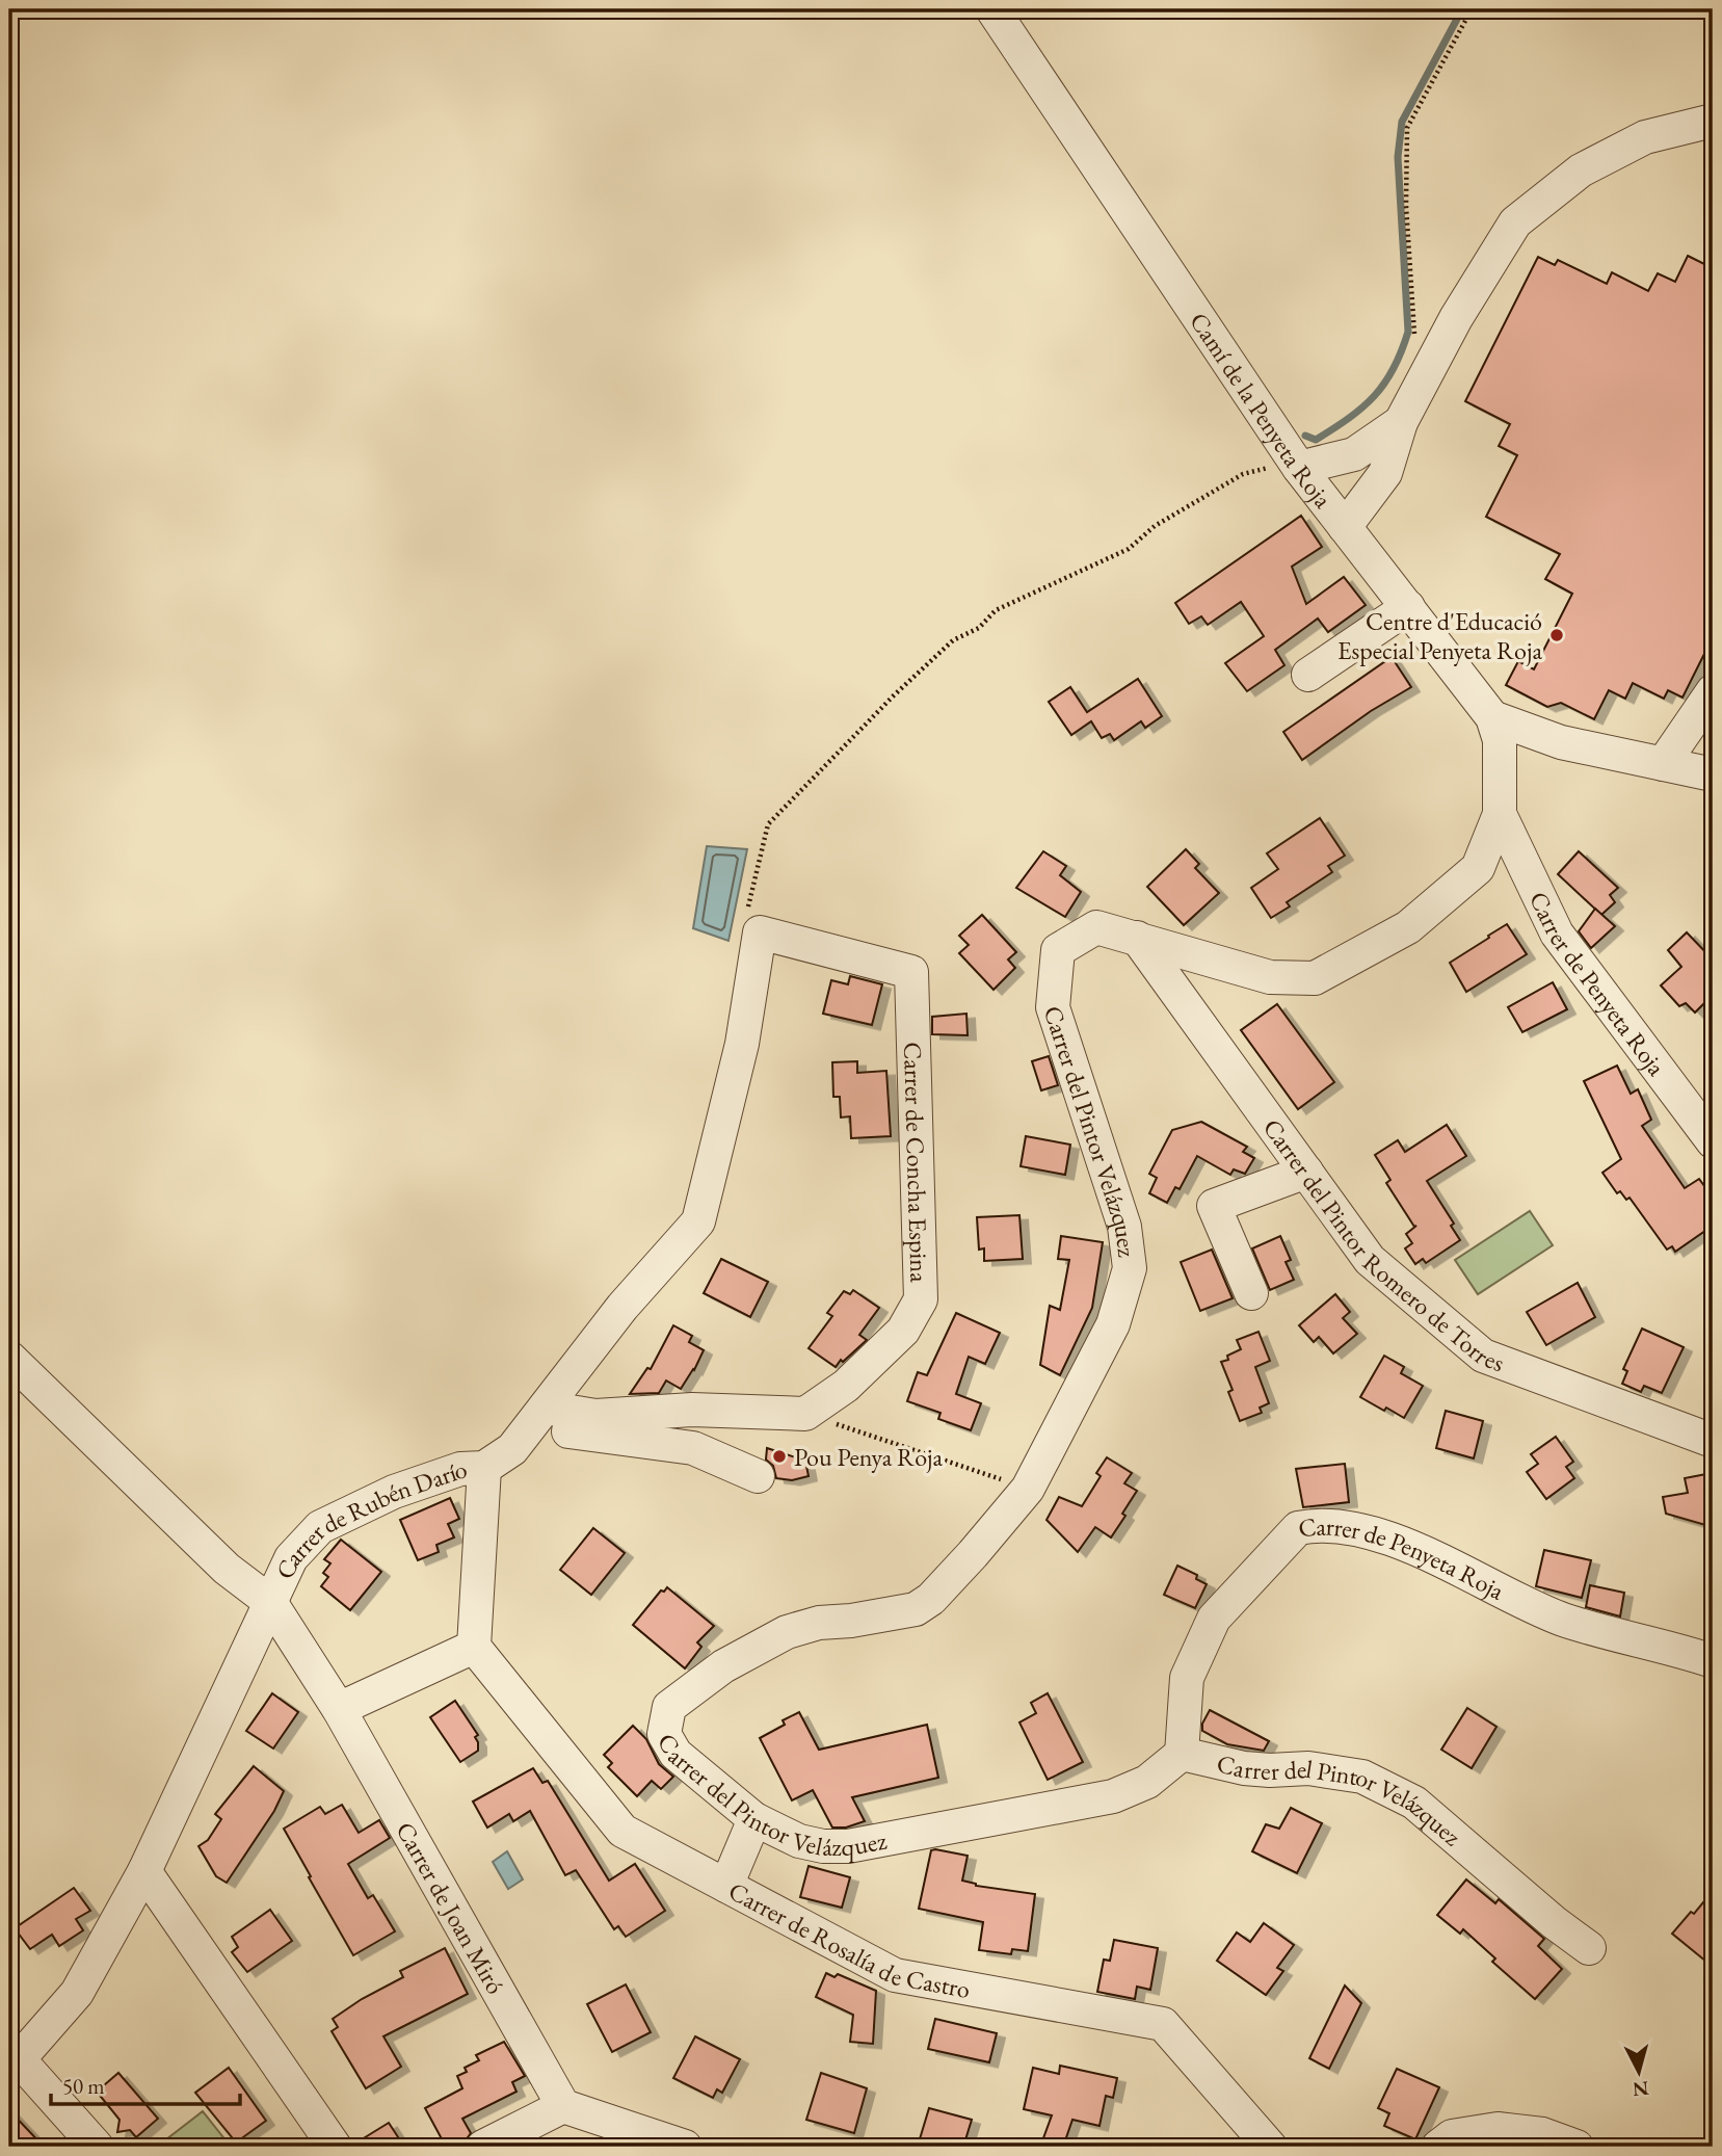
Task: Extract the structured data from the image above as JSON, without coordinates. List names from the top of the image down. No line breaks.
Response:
{"streets":{"street":["Camí de la Penyeta Roja","Carrer de Penyeta Roja","Carrer del Pintor Velázquez","Carrer de Concha Espina","Carrer del Pintor Romero de Torres","Carrer de Rubén Darío","Carrer de Joan Miró","Carrer de Rosalía de Castro"]},"crossings":[["Camí de la Penyeta Roja","Carrer de Penyeta Roja"],["Camí de la Penyeta Roja","Carrer del Pintor Velázquez"],["Carrer de Penyeta Roja","Carrer del Pintor Velázquez"],["Carrer del Pintor Velázquez","Carrer del Pintor Romero de Torres"],["Carrer de Concha Espina","Carrer de Rubén Darío"],["Carrer de Rubén Darío","Carrer de Joan Miró"]],"places":["Centre d'Educació Especial Penyeta Roja","Pou Penya Roja"],"scale_bar":"50 m","north":"bottom"}
